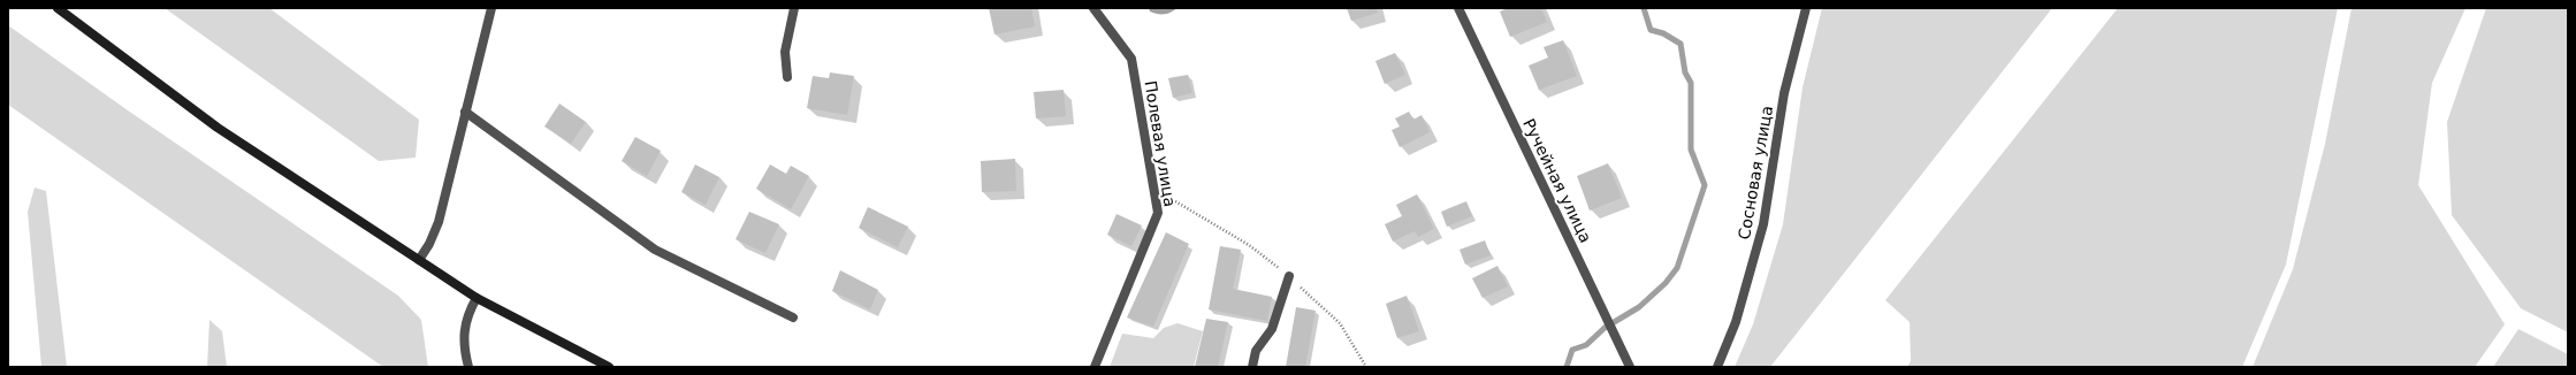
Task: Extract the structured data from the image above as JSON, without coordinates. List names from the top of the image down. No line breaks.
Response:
{"streets":{"street":["Полевая улица","Сосновая улица","Ручейная улица"]}}
